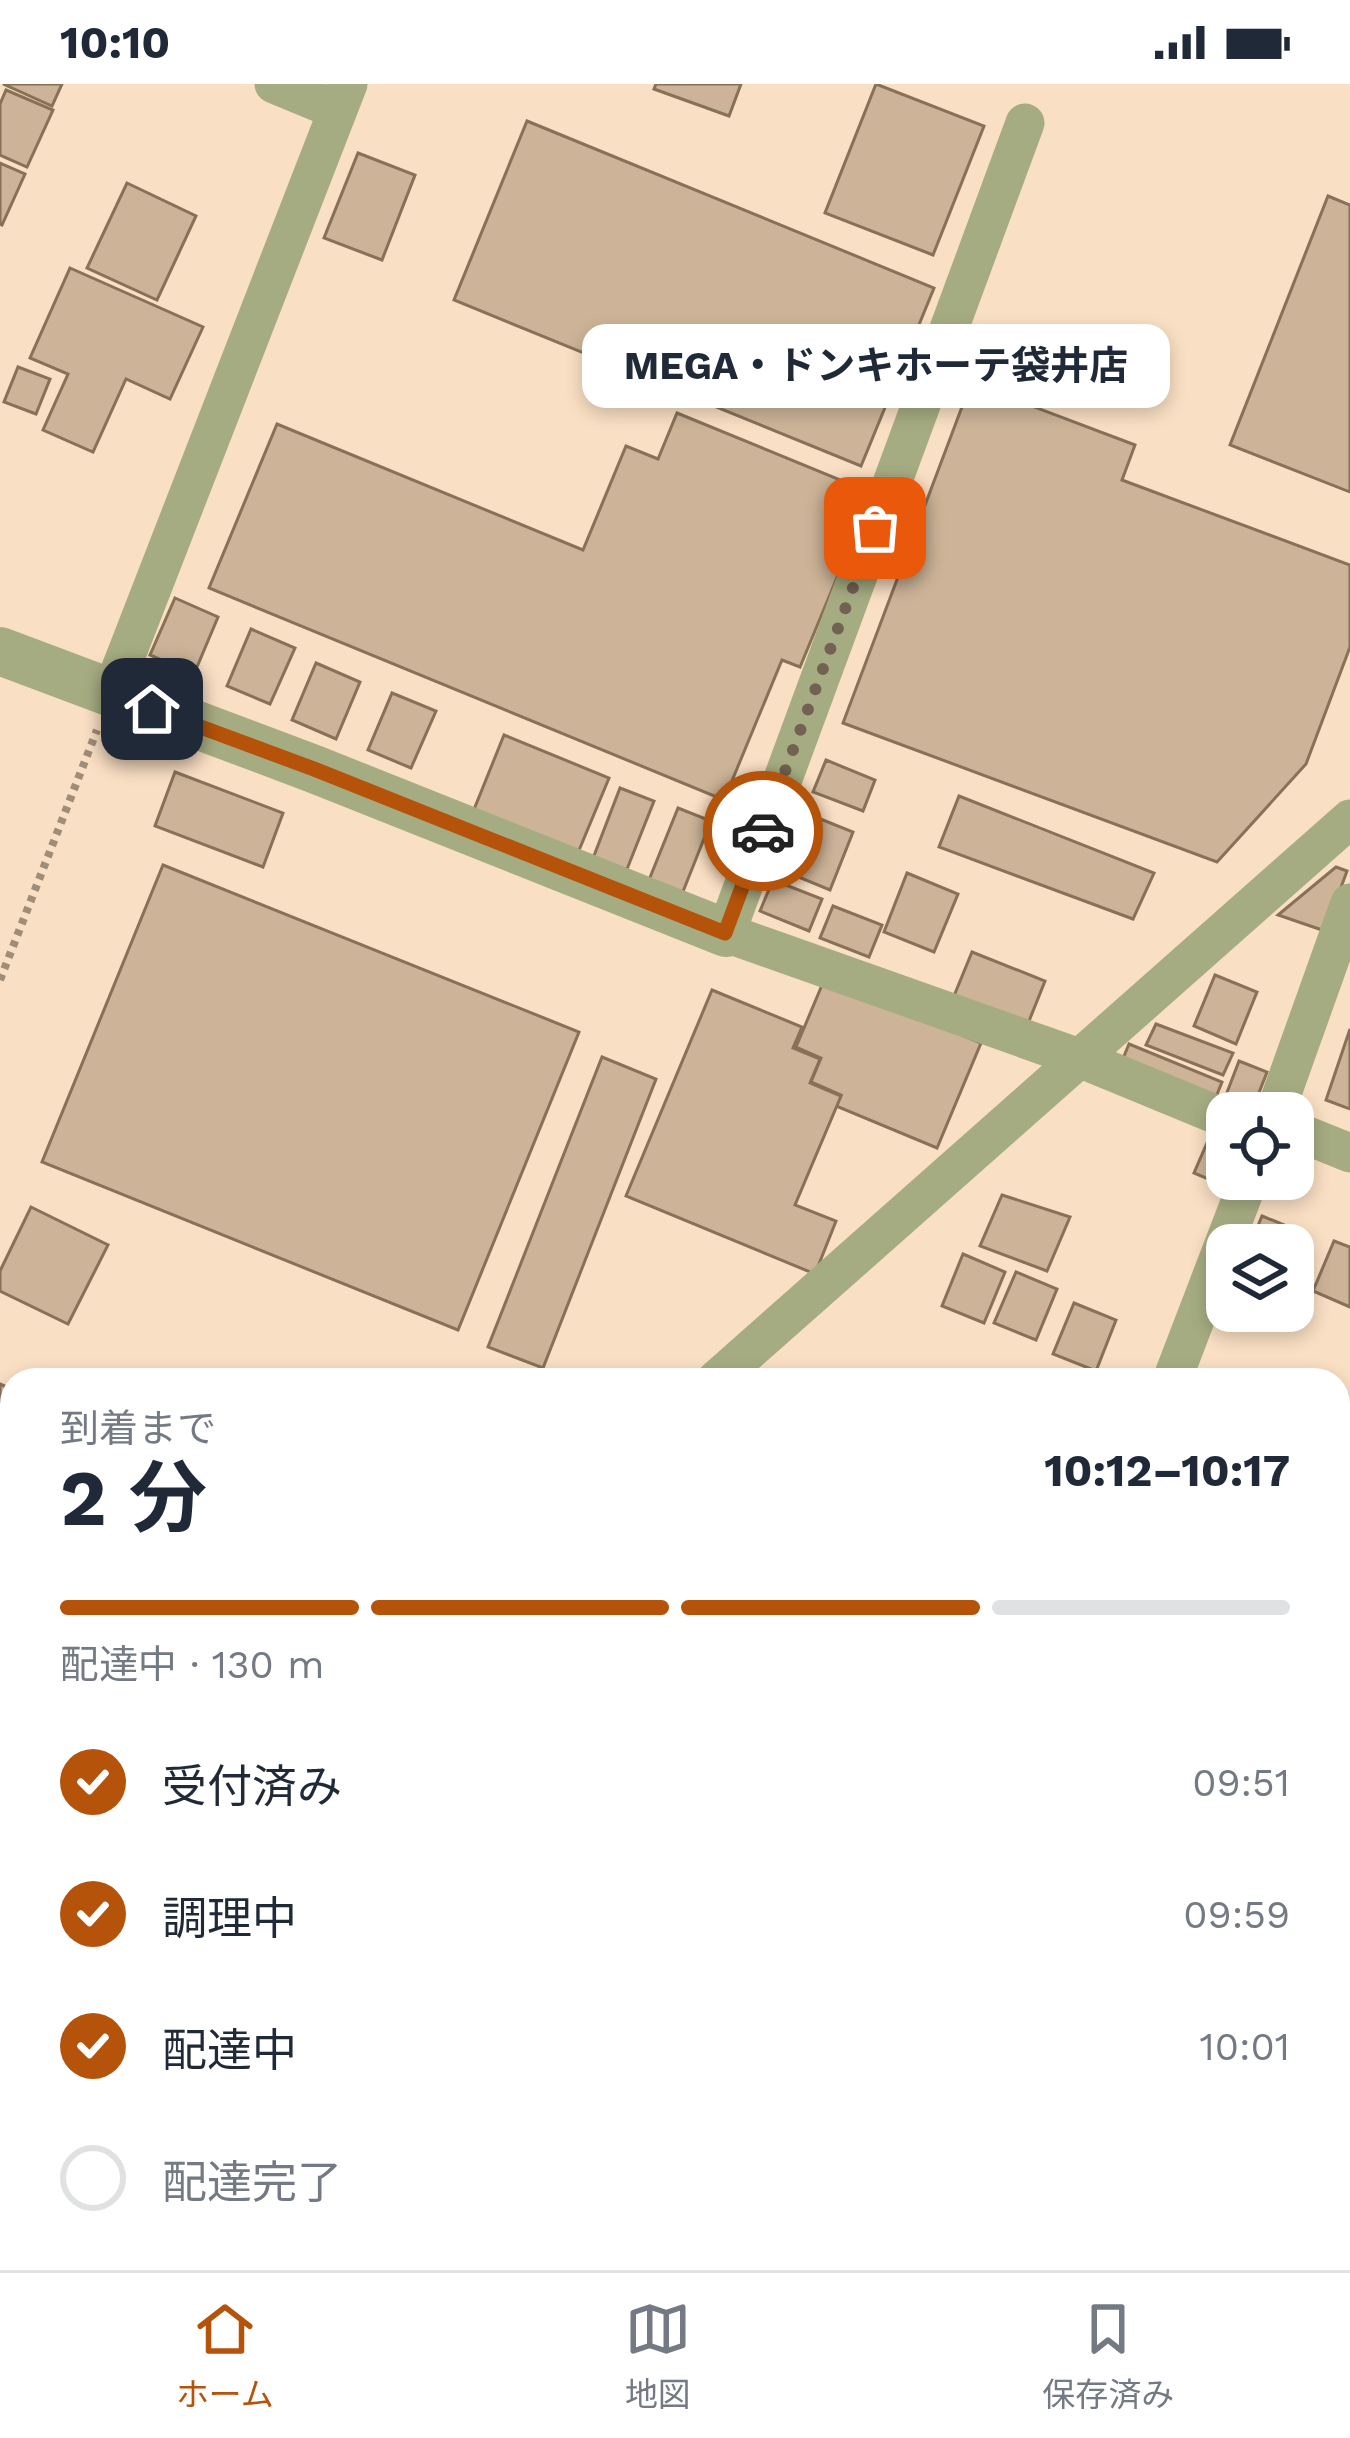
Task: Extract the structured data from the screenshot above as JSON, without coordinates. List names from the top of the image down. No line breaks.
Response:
{"places":["MEGA・ドンキホーテ袋井店"],"page":{"status":"10:10","bubble":"MEGA・ドンキホーテ袋井店","heading":["2 分","到着まで","10:12–10:17"],"bar":"配達中 · 130 m","list":[["受付済み","09:51"],["調理中","09:59"],["配達中","10:01"],"配達完了"],"tabs":["ホーム","地図","保存済み"]}}
